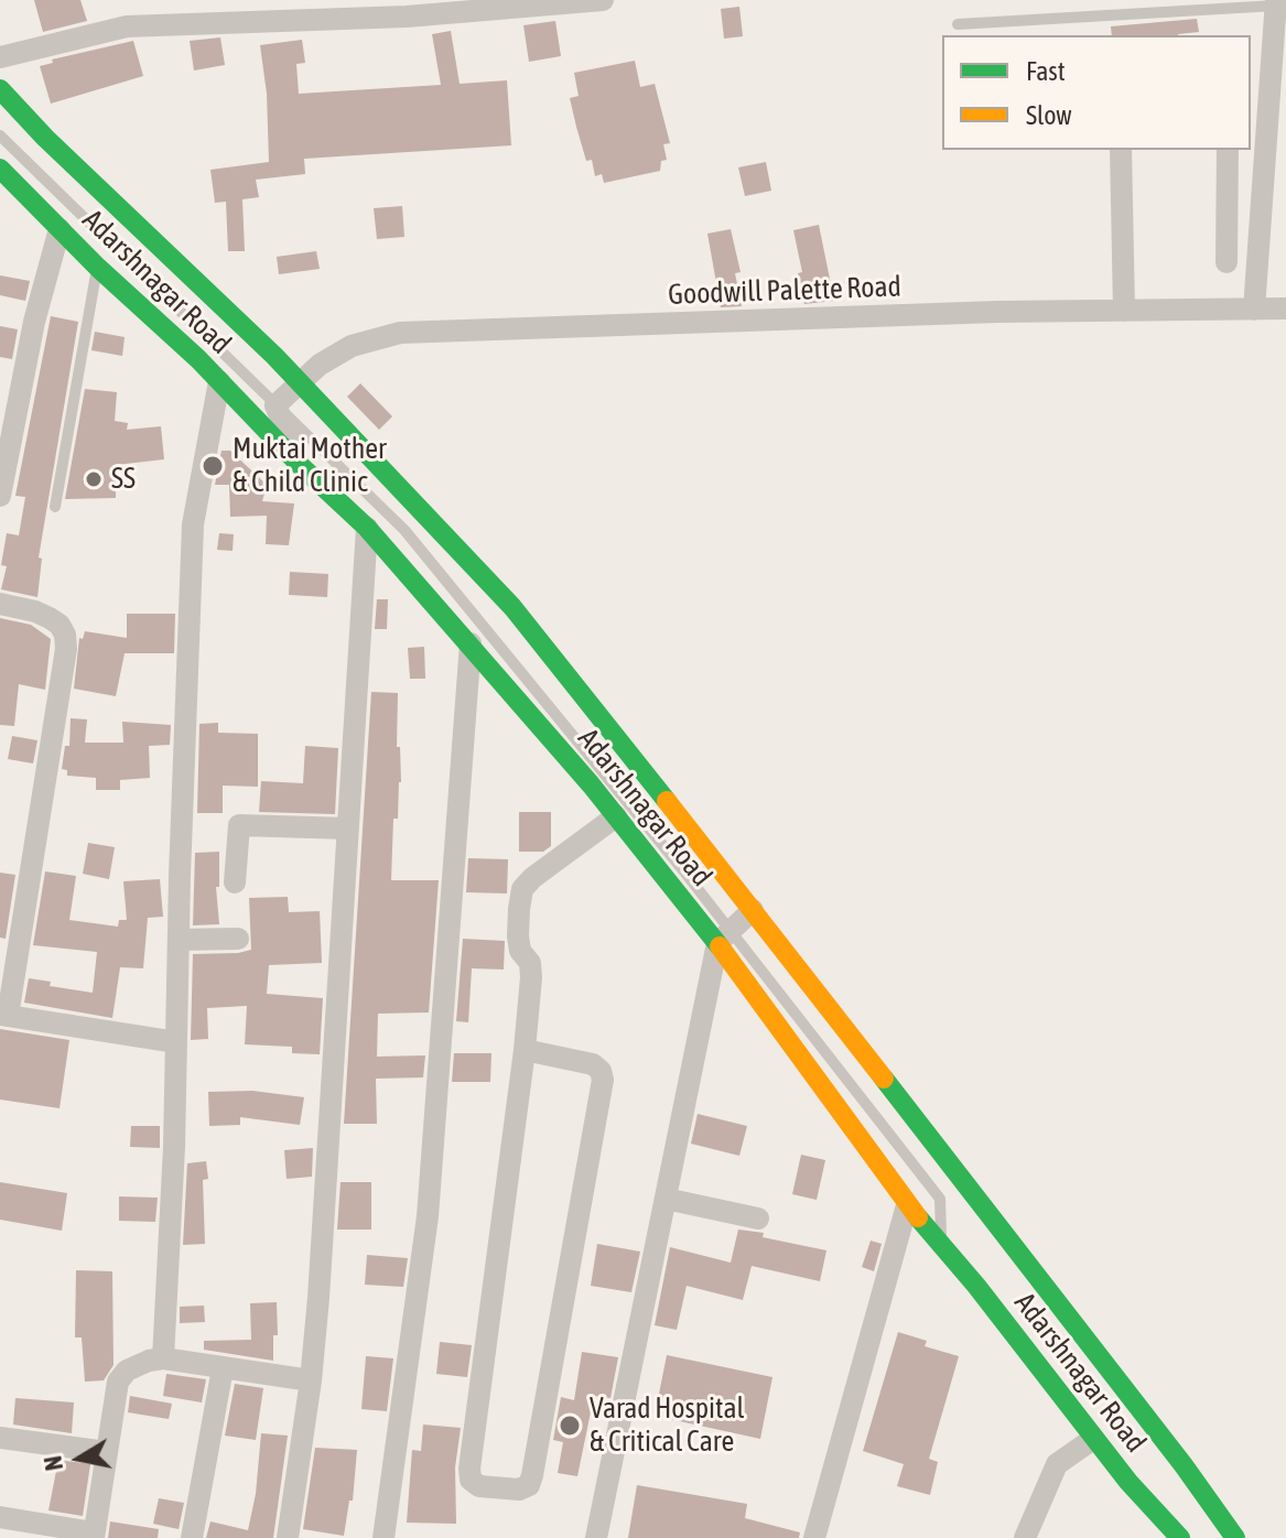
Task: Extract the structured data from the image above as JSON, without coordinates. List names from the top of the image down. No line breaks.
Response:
{"streets":{"main road":["Adarshnagar Road"],"street":["Goodwill Palette Road"]},"crossings":[["Adarshnagar Road","Goodwill Palette Road"]],"places":["Muktai Mother & Child Clinic","SS","Varad Hospital & Critical Care"],"legend":["Fast","Slow"],"north":"left"}
